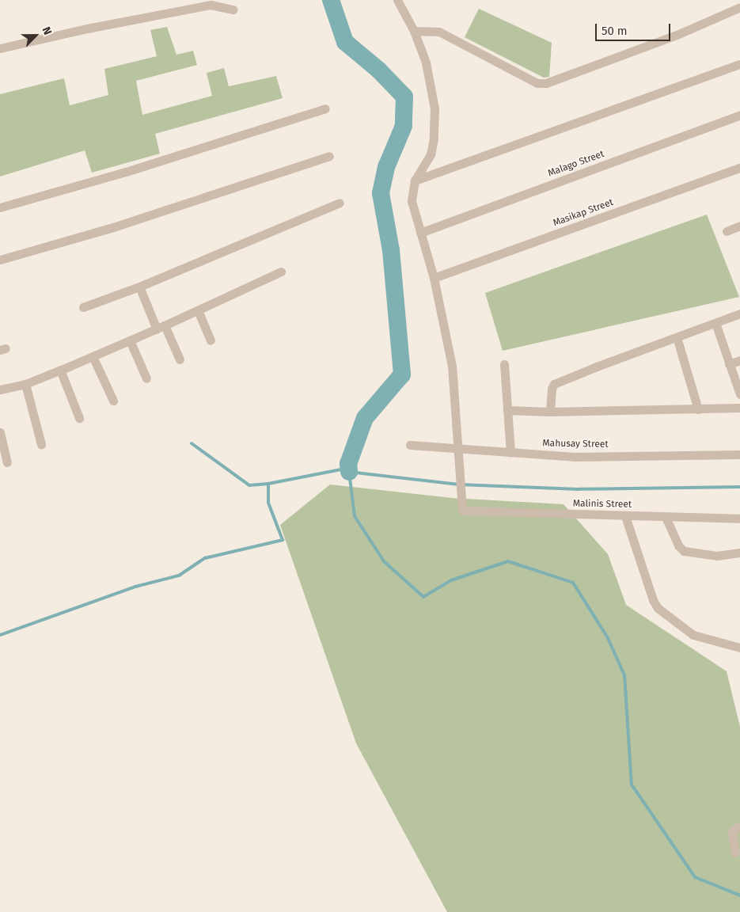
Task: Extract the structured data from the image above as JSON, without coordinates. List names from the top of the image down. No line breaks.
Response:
{"streets":{"street":["Malago Street","Masikap Street","Mahusay Street","Malinis Street"]},"crossings":[["Mahusay Street","Malinis Street"]],"scale_bar":"50 m","north":"top right"}
